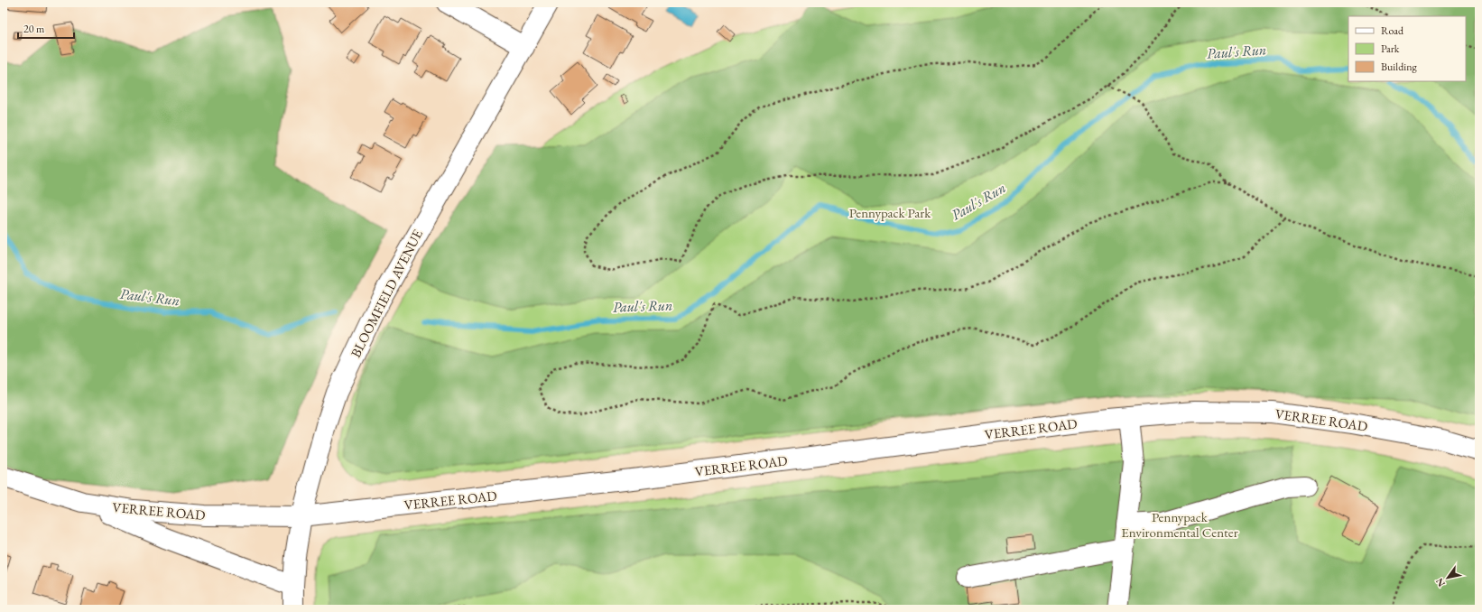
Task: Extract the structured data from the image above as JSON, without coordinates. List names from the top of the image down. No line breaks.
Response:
{"streets":{"main road":["BLOOMFIELD AVENUE","VERREE ROAD"]},"crossings":[["BLOOMFIELD AVENUE","VERREE ROAD"]],"water":["Paul's Run"],"parks":["Pennypack Park","Pennypack Environmental Center"],"legend":["Road","Park","Building"],"scale_bar":"20 m","north":"bottom left"}
